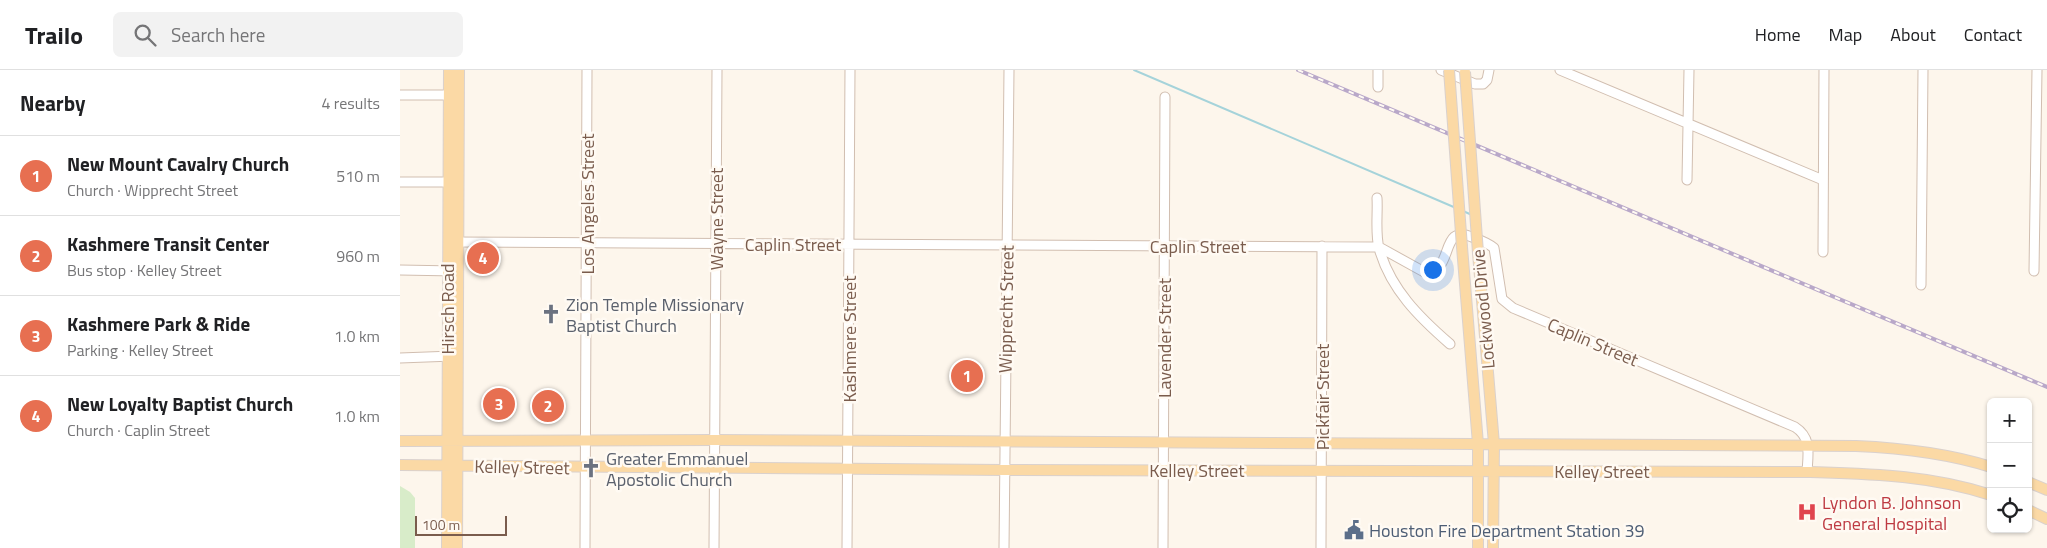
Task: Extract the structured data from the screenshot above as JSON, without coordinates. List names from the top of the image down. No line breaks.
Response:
{"streets":{"main road":["Hirsch Road","Lockwood Drive","Kelley Street"],"street":["Los Angeles Street","Wayne Street","Caplin Street","Wipprecht Street","Lavender Street","Kashmere Street","Pickfair Street"]},"crossings":[["Los Angeles Street","Caplin Street"],["Los Angeles Street","Kelley Street"],["Wayne Street","Caplin Street"],["Wayne Street","Kelley Street"],["Caplin Street","Hirsch Road"],["Caplin Street","Wipprecht Street"],["Caplin Street","Lockwood Drive"],["Caplin Street","Lavender Street"],["Caplin Street","Kashmere Street"],["Caplin Street","Pickfair Street"],["Caplin Street","Kelley Street"],["Hirsch Road","Kelley Street"],["Wipprecht Street","Kelley Street"],["Lockwood Drive","Kelley Street"],["Lavender Street","Kelley Street"],["Kashmere Street","Kelley Street"],["Pickfair Street","Kelley Street"]],"places":{"church":["Zion Temple Missionary Baptist Church","Greater Emmanuel Apostolic Church"],"hospital":["Lyndon B. Johnson General Hospital"],"public building":["Houston Fire Department Station 39"]},"scale_bar":"100 m","page":{"header":"Trailo","search":"Search here","nav":["Home","Map","About","Contact"],"heading":["Nearby","4 results"],"list":[{"mark":"1","name":"New Mount Cavalry Church","note":"Church · Wipprecht Street","value":"510 m"},{"mark":"2","name":"Kashmere Transit Center","note":"Bus stop · Kelley Street","value":"960 m"},{"mark":"3","name":"Kashmere Park & Ride","note":"Parking · Kelley Street","value":"1.0 km"},{"mark":"4","name":"New Loyalty Baptist Church","note":"Church · Caplin Street","value":"1.0 km"}],"pins":["4","1","3","2"],"map_buttons":["+","−"],"scale":"100 m"}}
